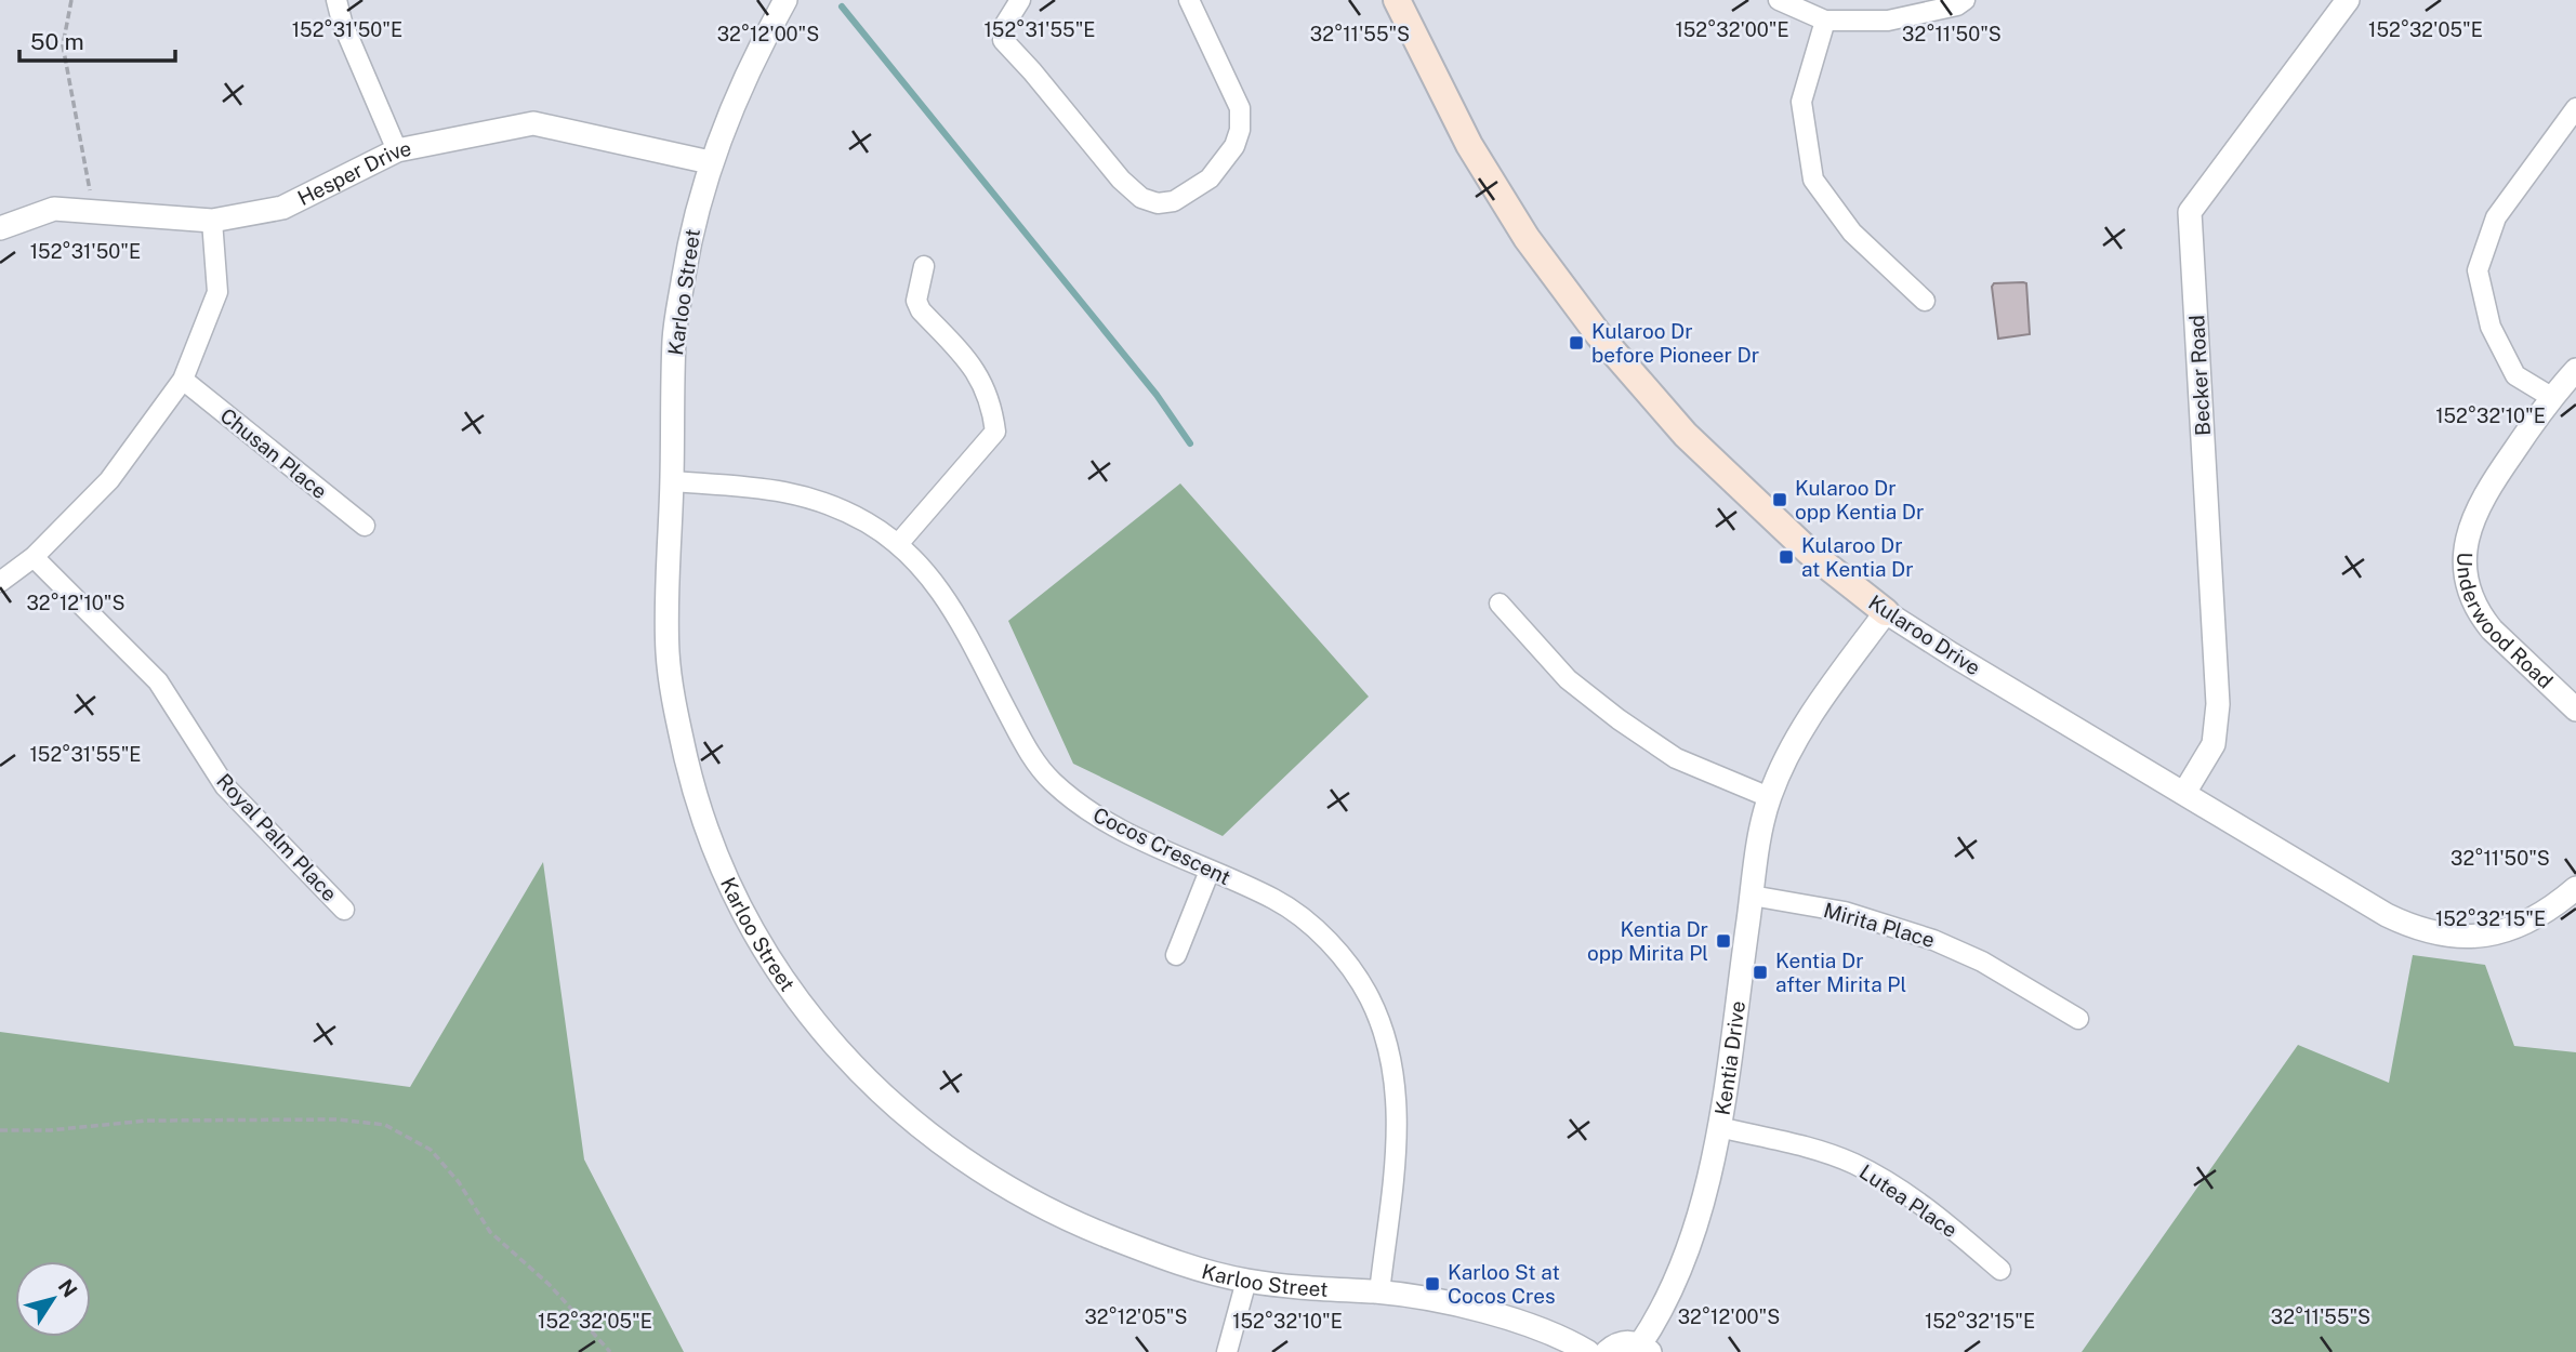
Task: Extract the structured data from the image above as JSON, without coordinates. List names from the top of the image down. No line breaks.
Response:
{"streets":{"main road":["Kularoo Drive"],"street":["Hesper Drive","Karloo Street","Becker Road","Chusan Place","Underwood Road","Royal Palm Place","Cocos Crescent","Mirita Place","Kentia Drive","Lutea Place"]},"crossings":[["Hesper Drive","Karloo Street"],["Karloo Street","Cocos Crescent"],["Becker Road","Kularoo Drive"],["Kularoo Drive","Kentia Drive"],["Mirita Place","Kentia Drive"],["Kentia Drive","Lutea Place"]],"places":{"transit":["Kularoo Dr before Pioneer Dr","Kularoo Dr opp Kentia Dr","Kularoo Dr at Kentia Dr","Kentia Dr opp Mirita Pl","Kentia Dr after Mirita Pl","Karloo St at Cocos Cres"]},"scale_bar":"50 m","north":"top right","coordinates":["152°31'50\"E","152°31'55\"E","152°32'00\"E","152°32'05\"E","32°11'55\"S","32°11'50\"S","32°12'00\"S","152°32'10\"E","32°12'10\"S","152°32'15\"E","32°12'05\"S"]}
